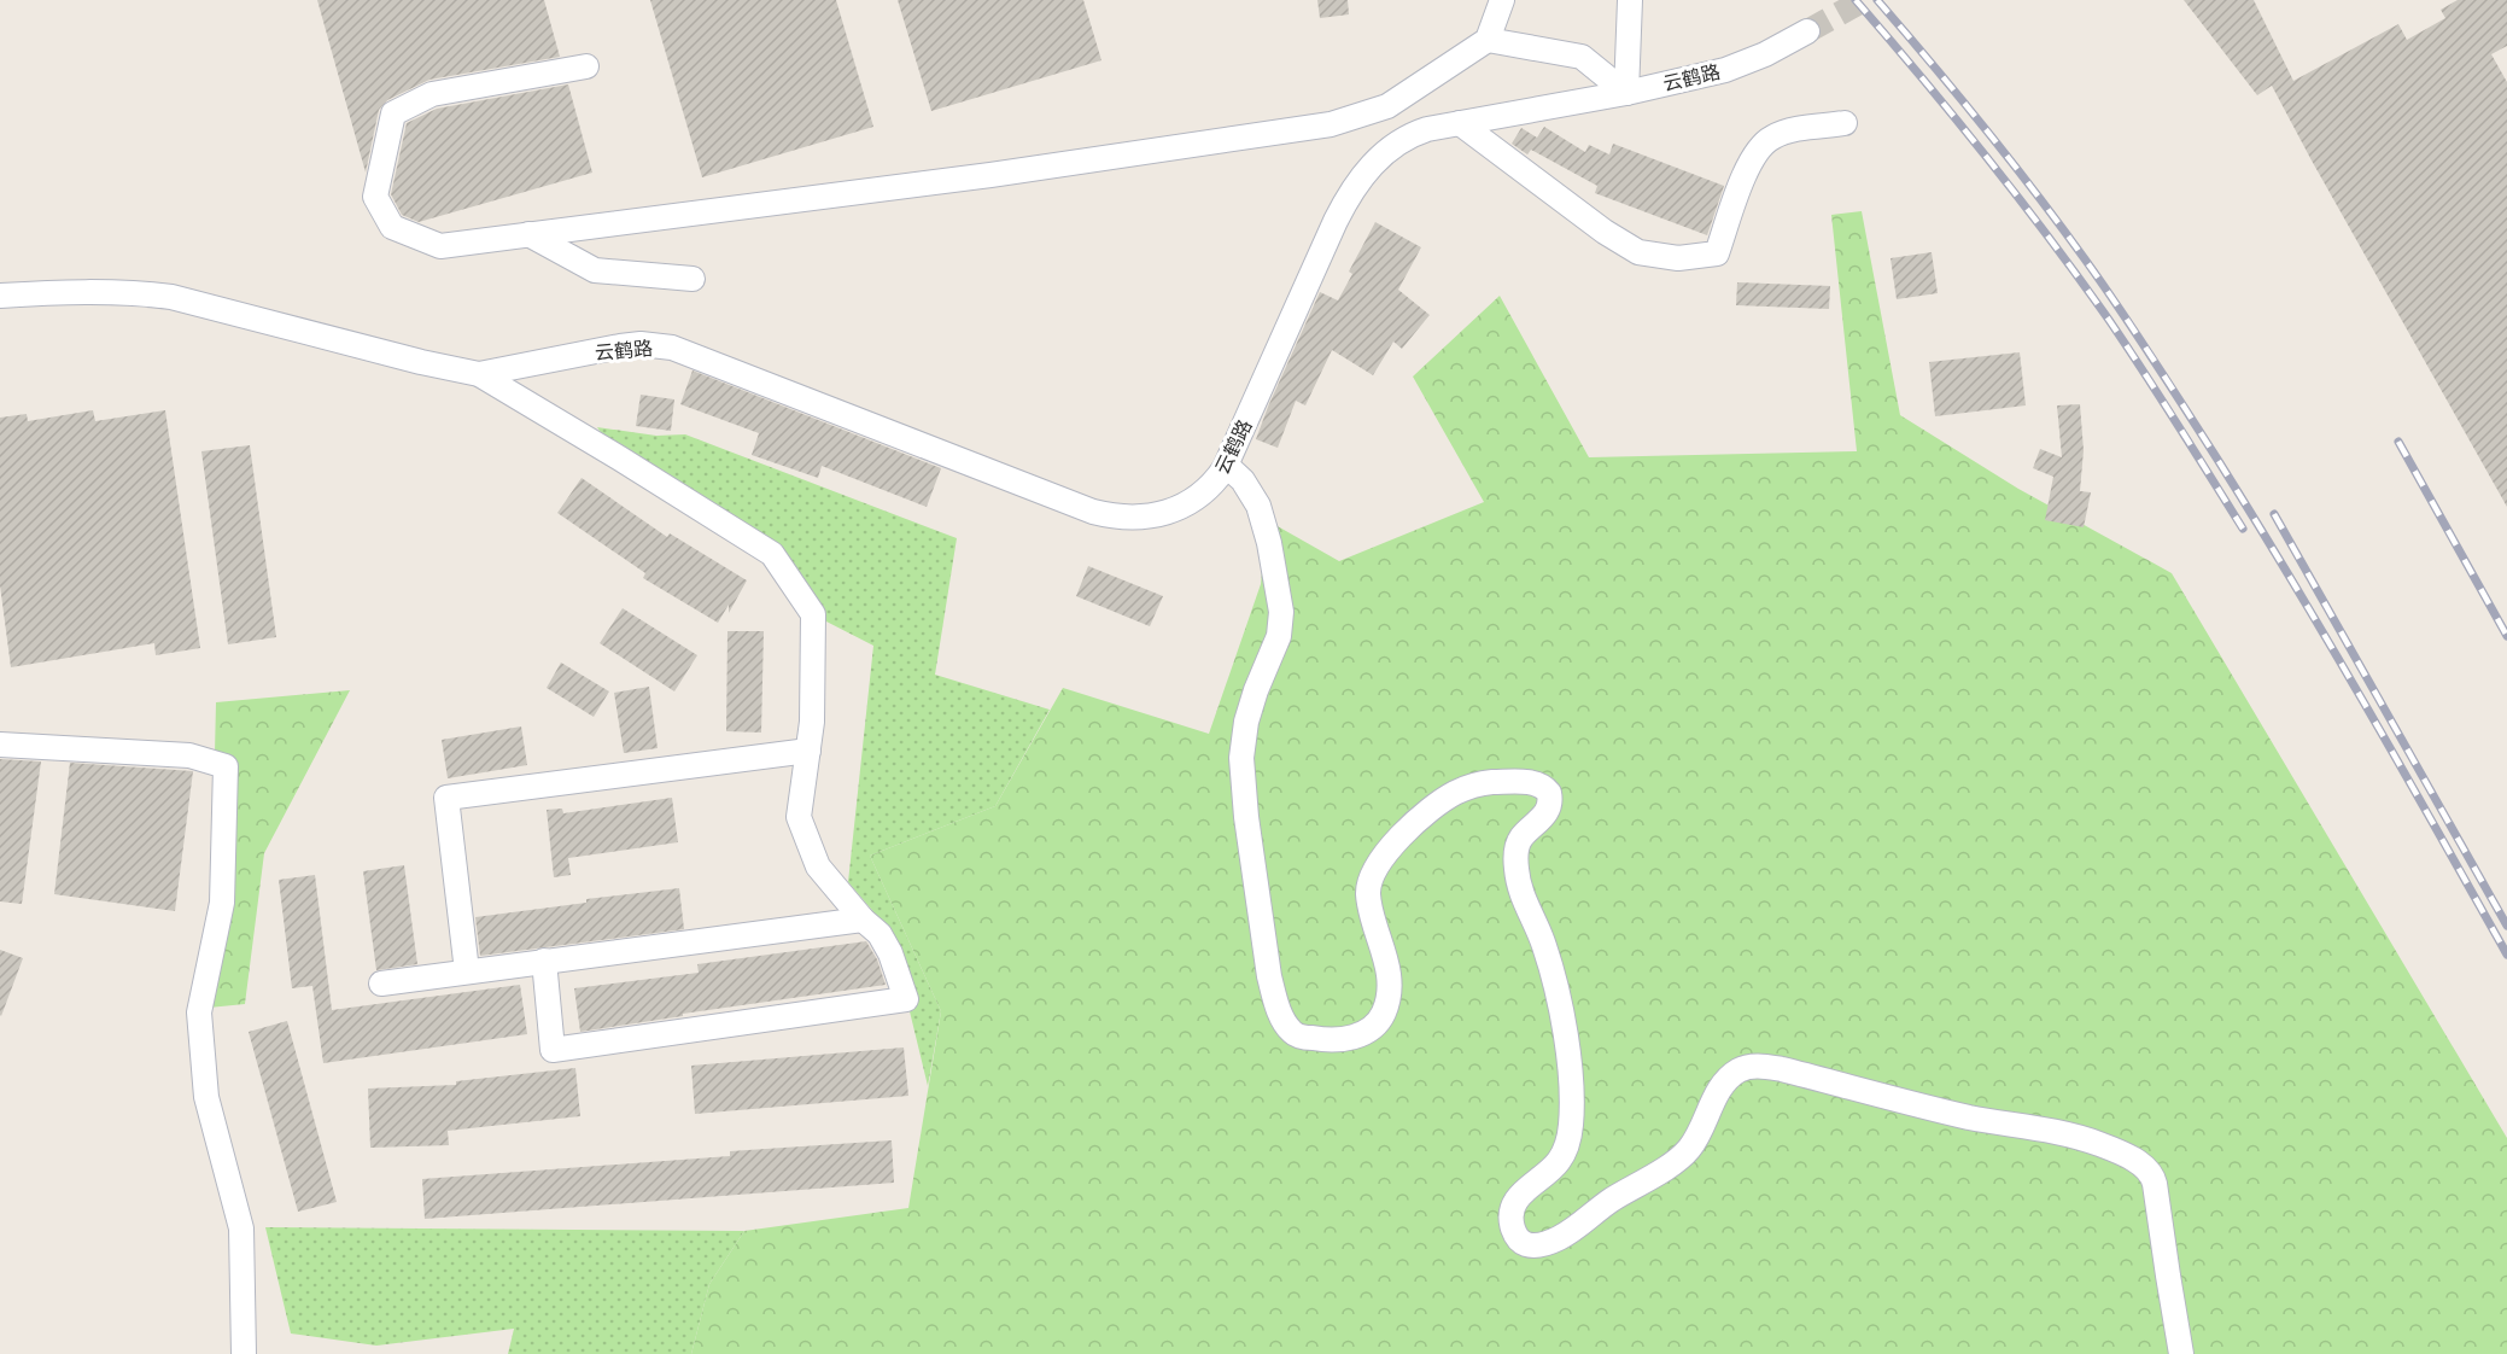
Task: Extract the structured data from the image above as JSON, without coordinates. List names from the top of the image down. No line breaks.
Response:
{"streets":{"street":["云鹤路"]}}
